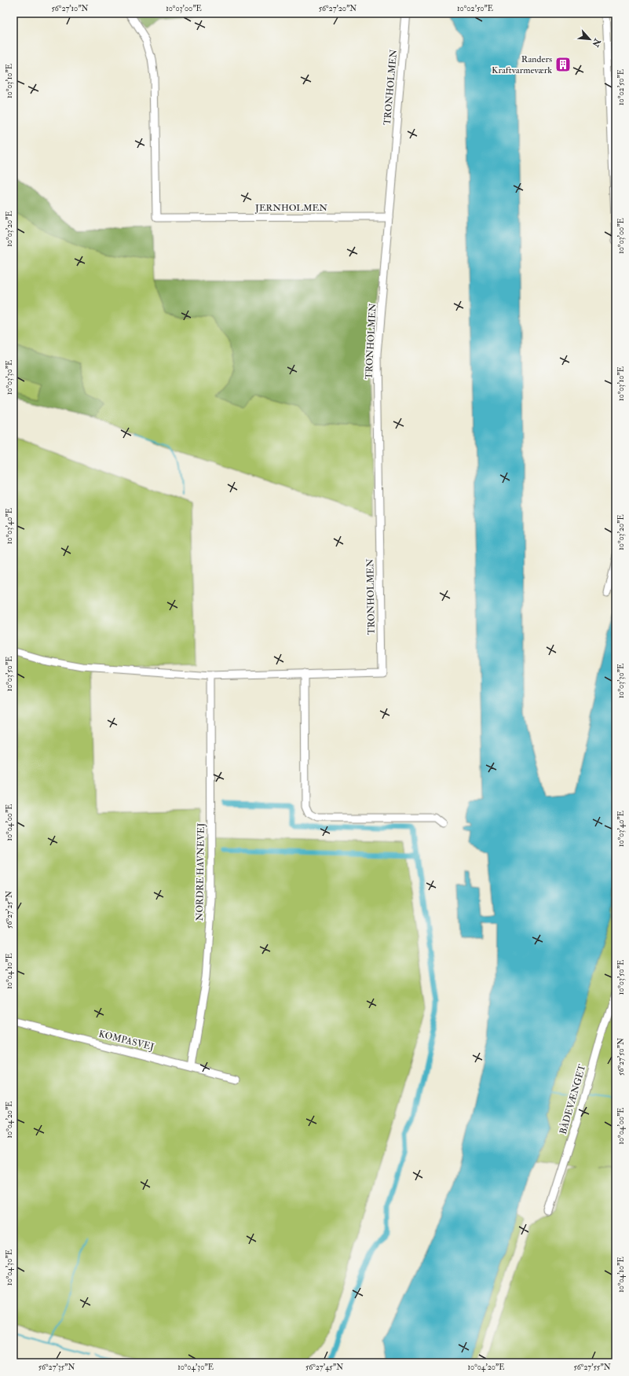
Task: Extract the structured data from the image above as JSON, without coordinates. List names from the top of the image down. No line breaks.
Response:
{"streets":{"street":["TRONHOLMEN","JERNHOLMEN","NORDRE HAVNEVEJ","KOMPASVEJ","BÅDEVÆNGET"]},"crossings":[["TRONHOLMEN","JERNHOLMEN"],["NORDRE HAVNEVEJ","KOMPASVEJ"]],"places":{"building":["Randers Kraftvarmeværk"]},"north":"bottom right","coordinates":["56°27'10\"N","10°03'00\"E","56°27'20\"N","10°02'50\"E","10°03'10\"E","10°03'20\"E","10°03'30\"E","10°03'40\"E","10°03'50\"E","10°04'00\"E","56°27'25\"N","10°04'10\"E","56°27'50\"N","10°04'20\"E","10°04'30\"E","56°27'35\"N","56°27'45\"N","56°27'55\"N"]}
